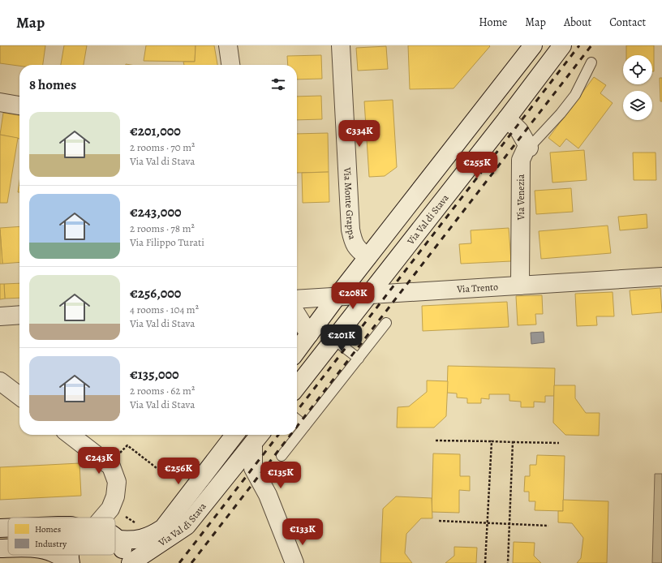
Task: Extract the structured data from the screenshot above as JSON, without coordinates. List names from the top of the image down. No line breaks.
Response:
{"streets":{"street":["Via Venezia","Via Monte Grappa","Via Val di Stava","Via Trento"]},"crossings":[["Via Venezia","Via Trento"],["Via Val di Stava","Via Trento"]],"legend":["Homes","Industry"],"page":{"header":"Map","nav":["Home","Map","About","Contact"],"heading":"8 homes","list":[{"name":"€201,000","note":"2 rooms · 70 m² · Via Val di Stava"},{"name":"€243,000","note":"2 rooms · 78 m² · Via Filippo Turati"},{"name":"€256,000","note":"4 rooms · 104 m² · Via Val di Stava"},{"name":"€135,000","note":"2 rooms · 62 m² · Via Val di Stava"}],"price":["€334K","€255K","€208K","€201K","€243K","€256K","€135K","€133K"]}}
